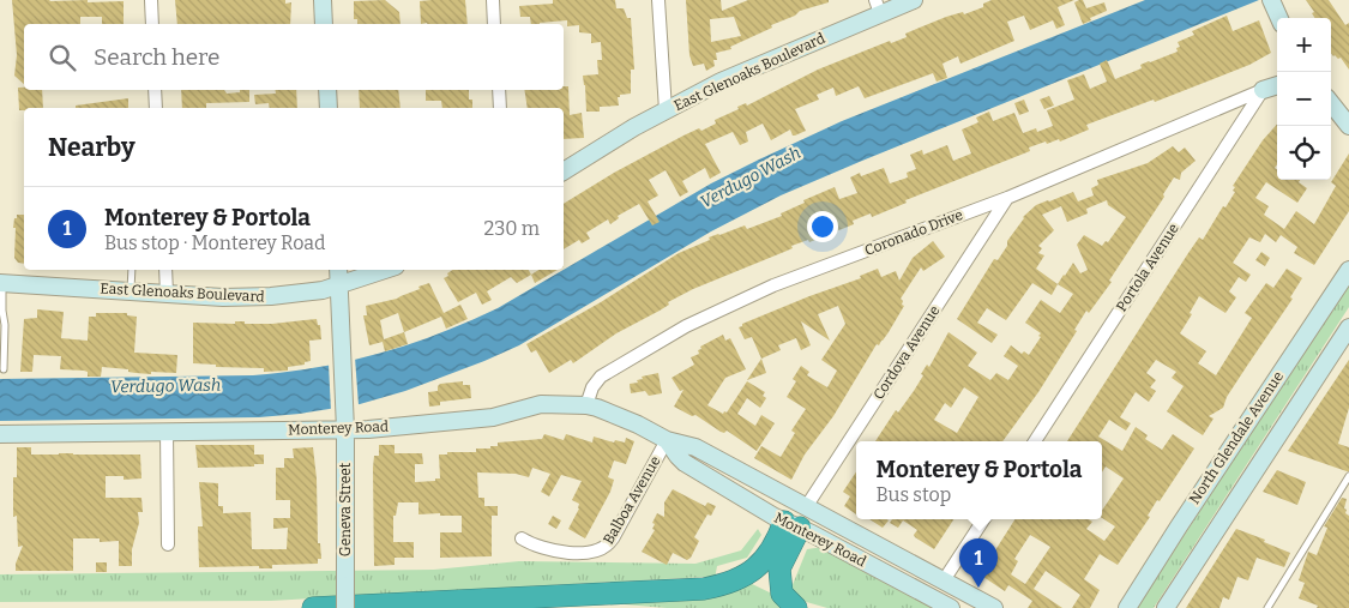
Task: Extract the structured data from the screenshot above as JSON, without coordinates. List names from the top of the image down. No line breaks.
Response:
{"streets":{"main road":["East Glenoaks Boulevard","Monterey Road","North Glendale Avenue","Geneva Street"],"street":["Coronado Drive","Portola Avenue","Cordova Avenue","Balboa Avenue"]},"crossings":[["East Glenoaks Boulevard","Geneva Street"],["Coronado Drive","Portola Avenue"],["Coronado Drive","Cordova Avenue"],["Coronado Drive","Monterey Road"],["Cordova Avenue","Monterey Road"],["Monterey Road","Balboa Avenue"],["Monterey Road","Geneva Street"]],"water":["Verdugo Wash"],"page":{"map_buttons":["+","−"],"search":"Search here","heading":"Nearby","list":[{"mark":"1","name":"Monterey & Portola","note":"Bus stop · Monterey Road","value":"230 m"}],"popup":["Monterey & Portola","Bus stop"],"pins":"1"}}
